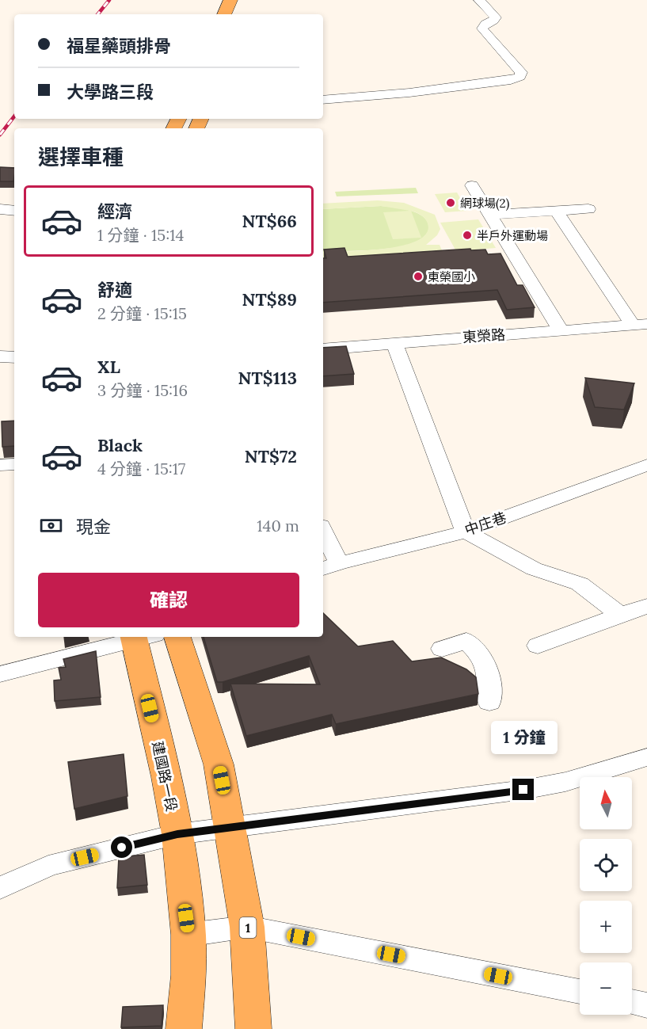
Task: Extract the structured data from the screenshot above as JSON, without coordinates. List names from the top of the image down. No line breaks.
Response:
{"streets":{"main road":["建國路一段","1"],"street":["東榮路","中庄巷"]},"places":["網球場(2)","半戶外運動場","東榮國小"],"north":"top","page":{"banner":["福星藥頭排骨","大學路三段"],"heading":"選擇車種","list":[{"name":"經濟","note":"1 分鐘 · 15:14","value":"NT$66"},{"name":"舒適","note":"2 分鐘 · 15:15","value":"NT$89"},{"name":"XL","note":"3 分鐘 · 15:16","value":"NT$113"},{"name":"Black","note":"4 分鐘 · 15:17","value":"NT$72"}],"pay":["現金","140 m"],"buttons":"確認","bubble":"1 分鐘","map_buttons":["+","−"]}}
